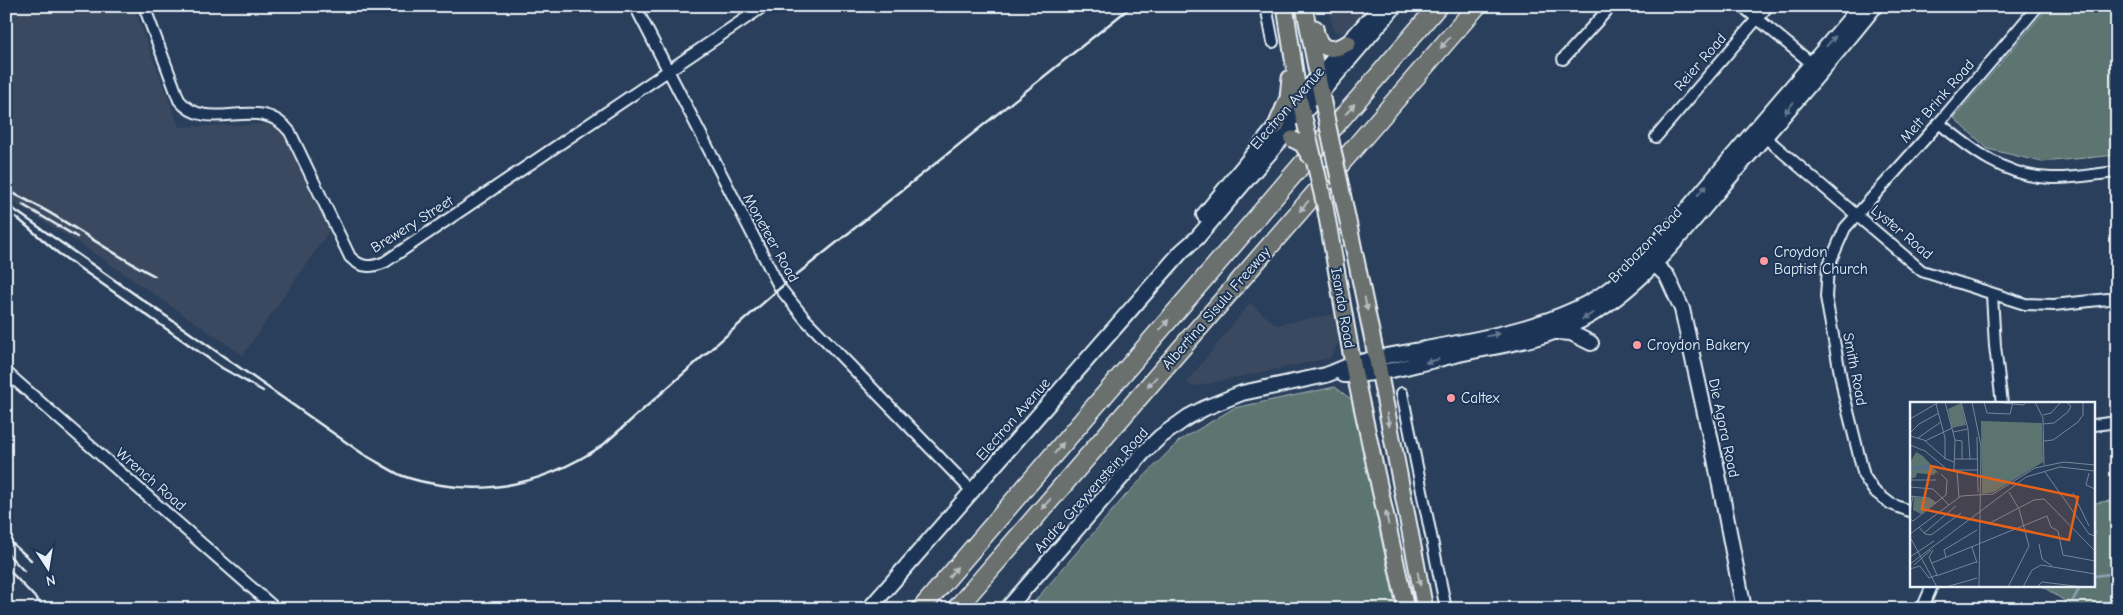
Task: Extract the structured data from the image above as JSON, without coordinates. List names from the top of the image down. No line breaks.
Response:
{"streets":{"highway":["Albertina Sisulu Freeway"],"main road":["Electron Avenue","Brabazon Road","Isando Road","Die Agora Road","Andre Greyvenstein Road"],"street":["Reier Road","Melt Brink Road","Brewery Street","Lyster Road","Moneteer Road","Smith Road","Wrench Road"]},"crossings":[["Melt Brink Road","Lyster Road"],["Melt Brink Road","Smith Road"],["Electron Avenue","Moneteer Road"],["Electron Avenue","Isando Road"],["Brewery Street","Moneteer Road"],["Lyster Road","Brabazon Road"],["Lyster Road","Smith Road"],["Brabazon Road","Isando Road"],["Brabazon Road","Die Agora Road"],["Brabazon Road","Andre Greyvenstein Road"],["Isando Road","Andre Greyvenstein Road"]],"places":["Croydon Baptist Church","Croydon Bakery","Caltex"],"north":"bottom"}
